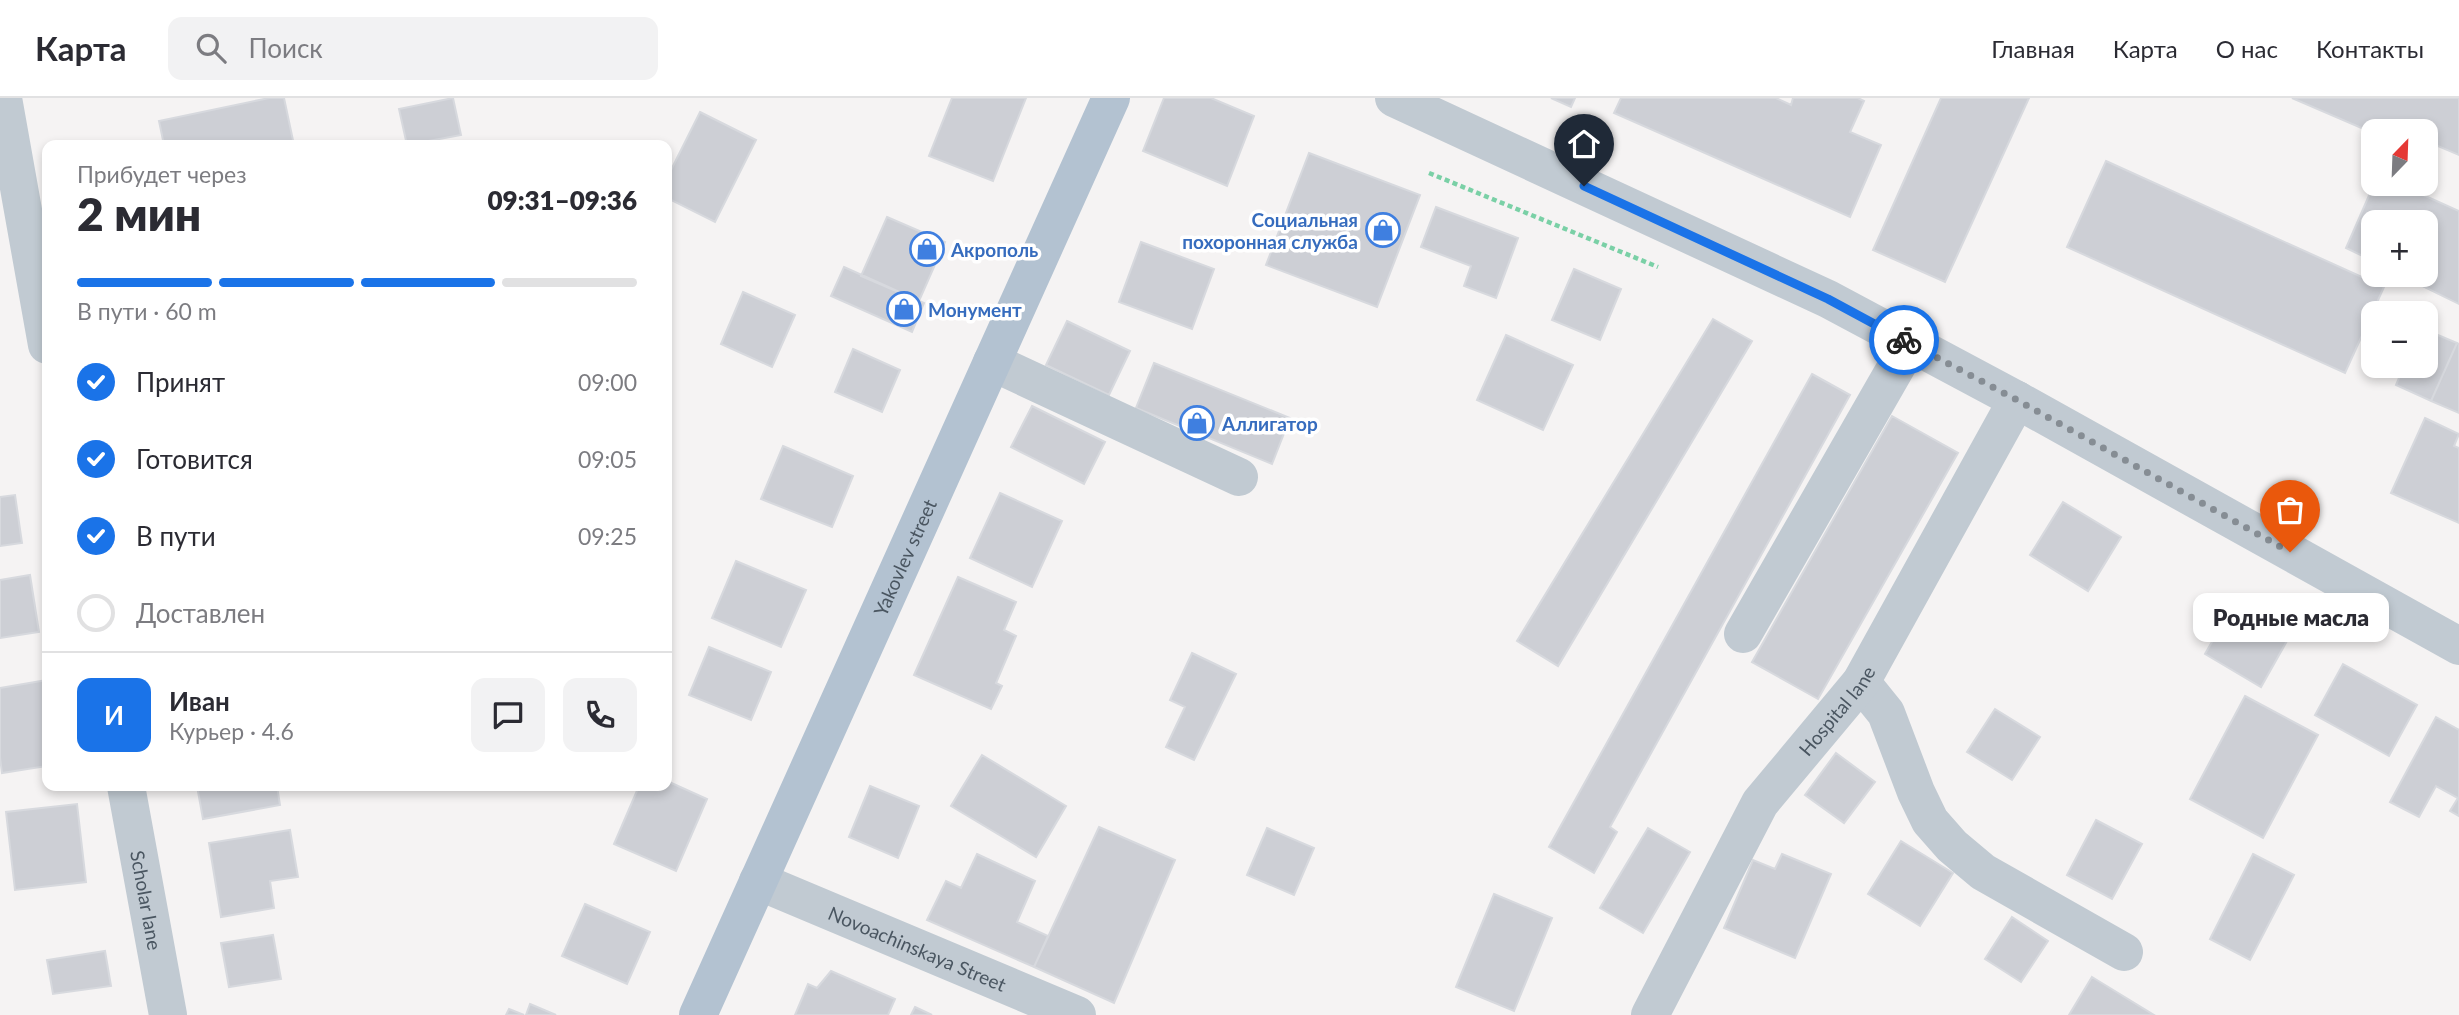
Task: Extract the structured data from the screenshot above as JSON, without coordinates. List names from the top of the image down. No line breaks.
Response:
{"streets":{"main road":["Yakovlev street"],"street":["Hospital lane","Scholar lane","Novoachinskaya Street"]},"crossings":[["Yakovlev street","Novoachinskaya Street"]],"places":{"shop":["Социальная похоронная служба","Акрополь","Монумент","Аллигатор"],"other":["Родные масла"]},"north":"top right","page":{"header":"Карта","search":"Поиск","nav":["Главная","Карта","О нас","Контакты"],"map_buttons":["+","−"],"heading":["2 мин","Прибудет через","09:31–09:36"],"panel":["Иван","Курьер · 4.6"],"bar":"В пути · 60 m","list":[["Принят","09:00"],["Готовится","09:05"],["В пути","09:25"],"Доставлен"],"bubble":"Родные масла","round":"И"}}
